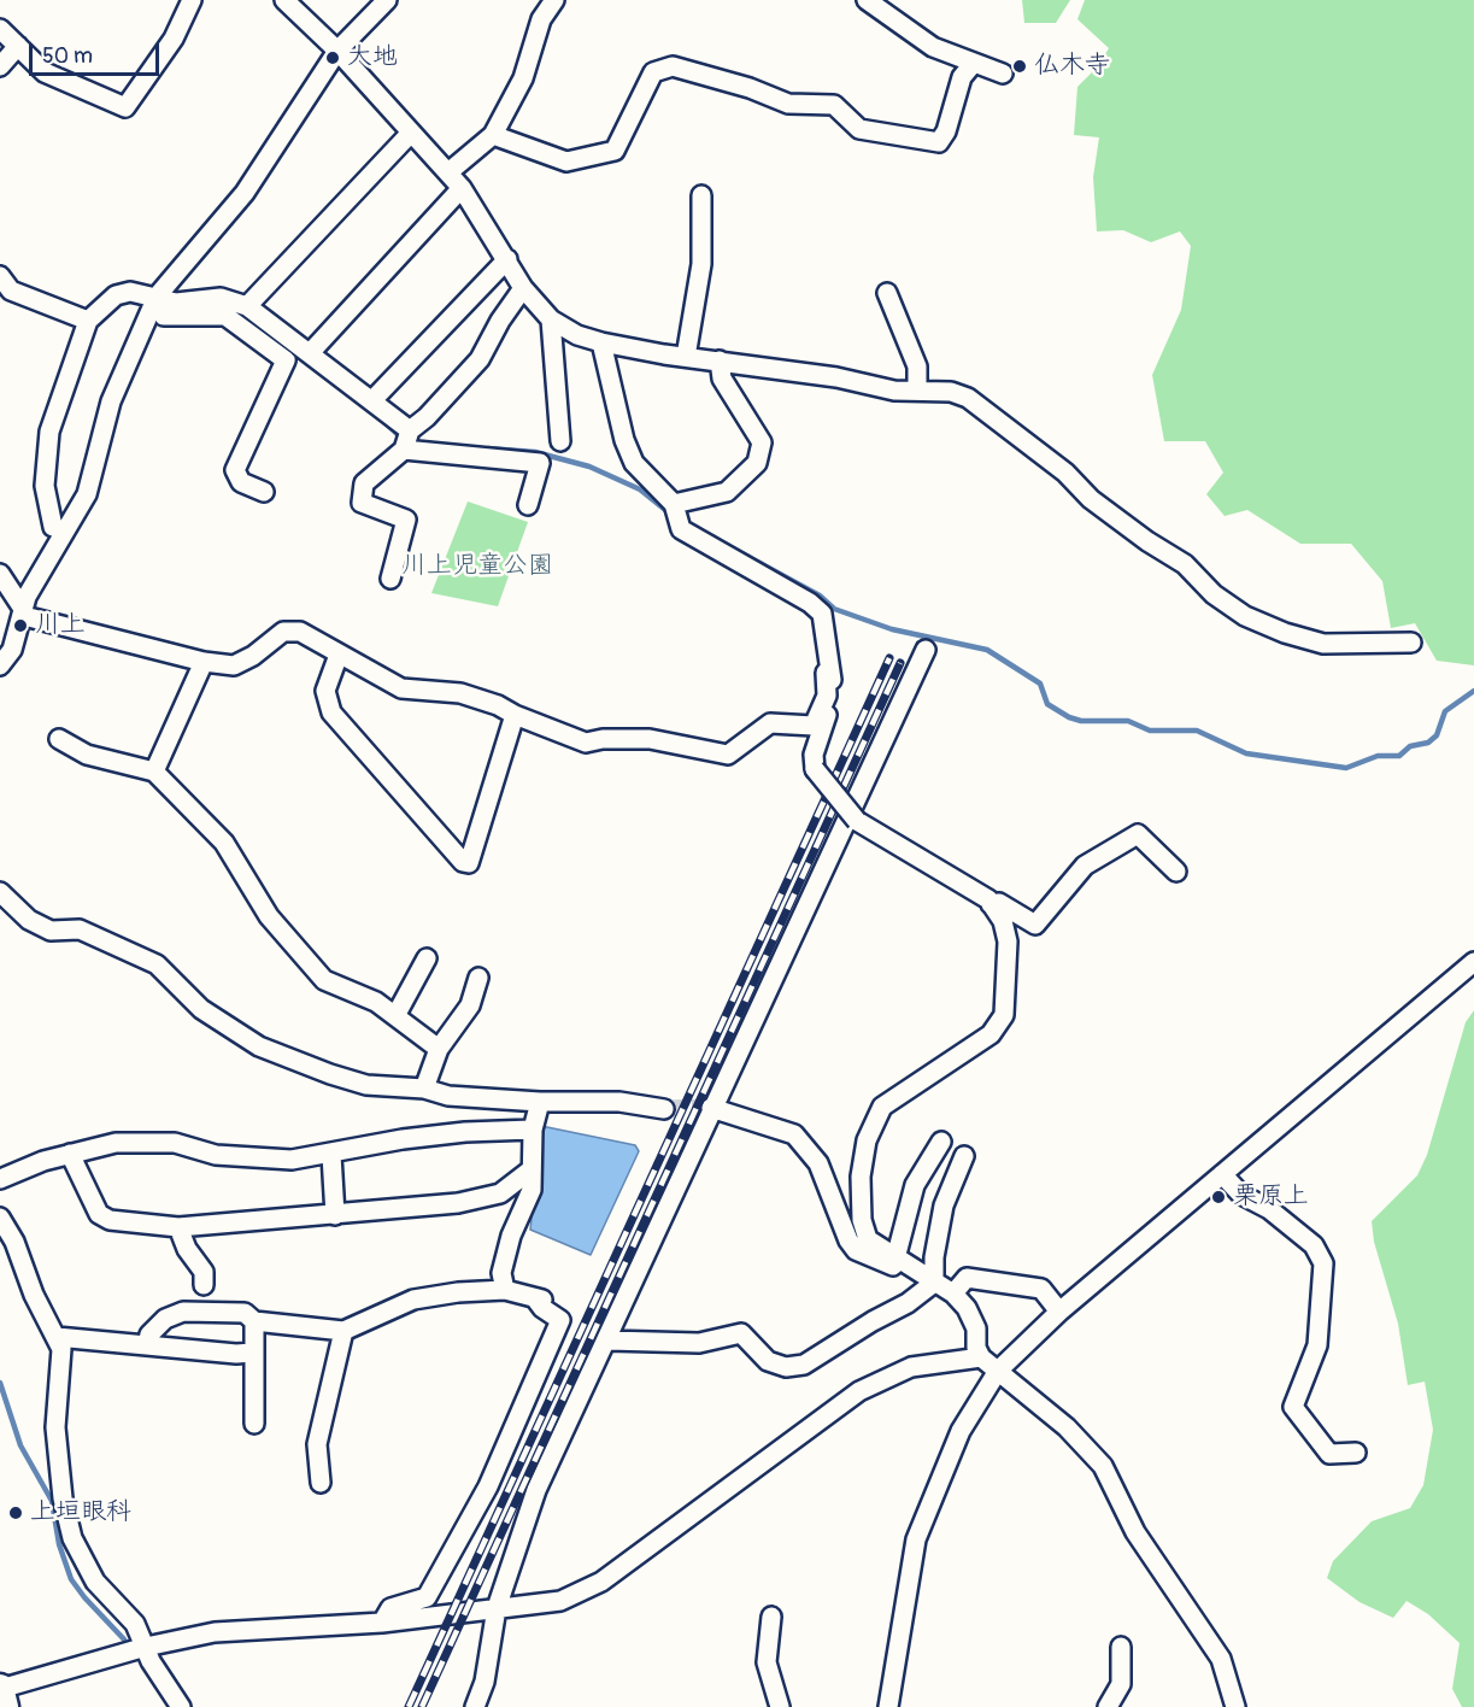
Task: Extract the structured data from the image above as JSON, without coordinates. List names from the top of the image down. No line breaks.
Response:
{"parks":["川上児童公園"],"places":["大地","仏木寺","川上","栗原上","上垣眼科"],"scale_bar":"50 m"}
